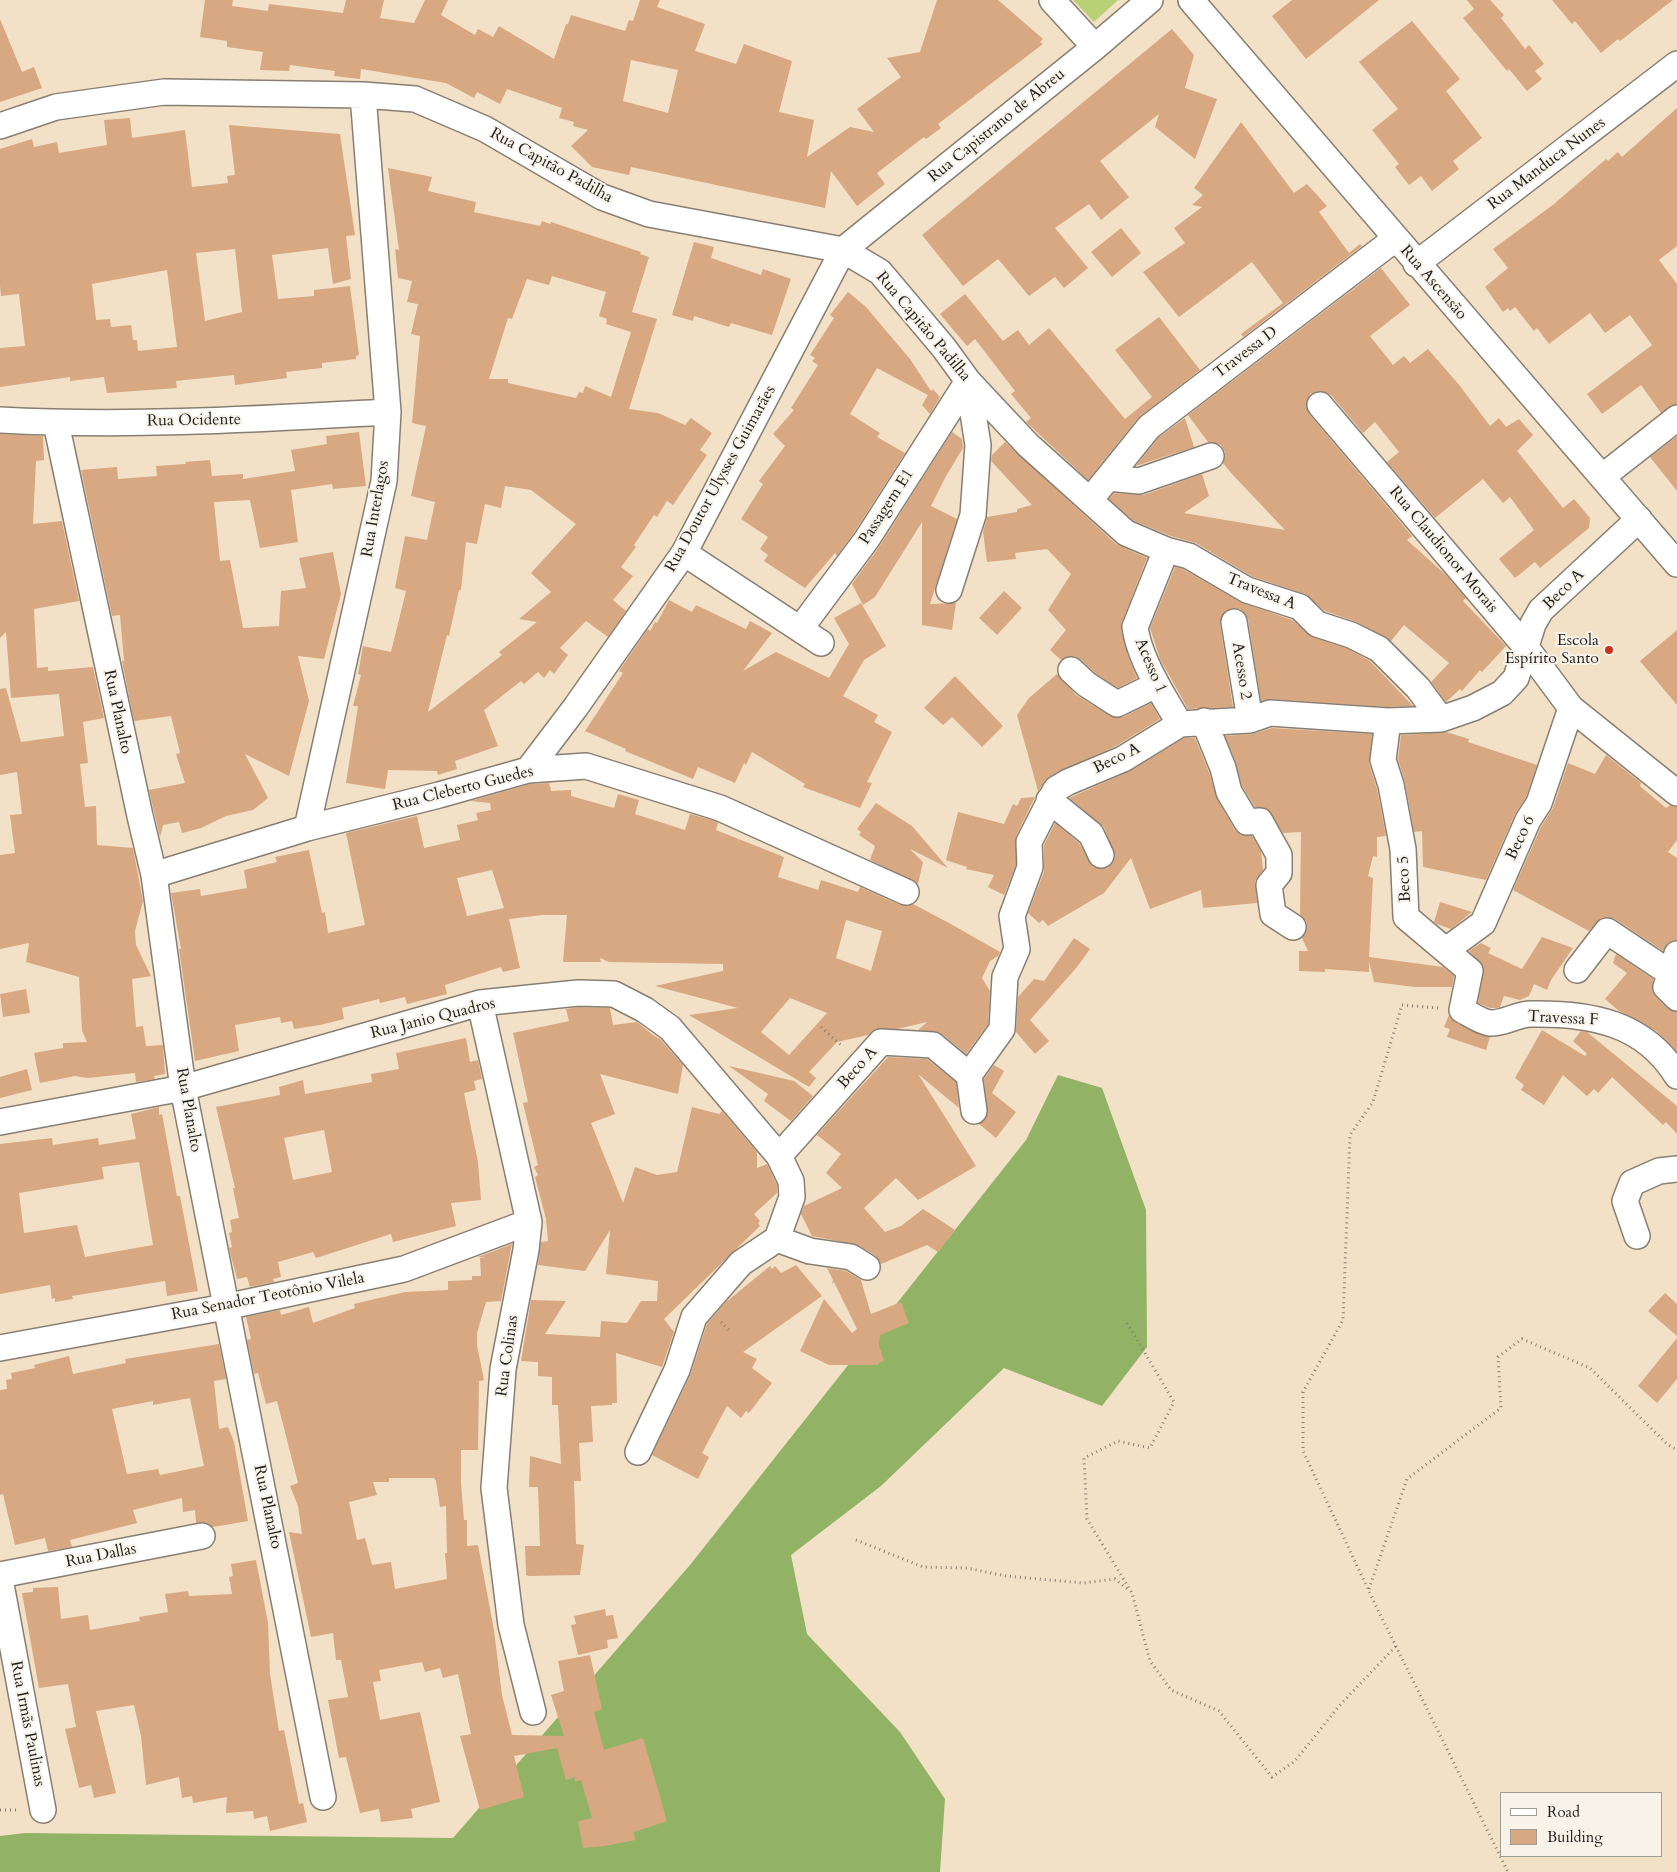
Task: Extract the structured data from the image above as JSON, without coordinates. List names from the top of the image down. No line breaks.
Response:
{"streets":{"street":["Rua Capistrano de Abreu","Rua Manduca Nunes","Rua Capitão Padilha","Rua Ascensão","Travessa D","Rua Ocidente","Rua Doutor Ulysses Guimarães","Passagem E1","Rua Interlagos","Rua Claudionor Morais","Beco A","Travessa A","Acesso 1","Acesso 2","Rua Planalto","Rua Cleberto Guedes","Beco 6","Beco 5","Rua Janio Quadros","Travessa F","Rua Senador Teotônio Vilela","Rua Colinas","Rua Dallas","Rua Irmãs Paulinas"]},"crossings":[["Rua Capistrano de Abreu","Rua Capitão Padilha"],["Rua Capistrano de Abreu","Rua Doutor Ulysses Guimarães"],["Rua Manduca Nunes","Rua Ascensão"],["Rua Capitão Padilha","Travessa D"],["Rua Capitão Padilha","Rua Doutor Ulysses Guimarães"],["Rua Capitão Padilha","Passagem E1"],["Rua Capitão Padilha","Rua Interlagos"],["Rua Capitão Padilha","Travessa A"],["Rua Ascensão","Travessa D"],["Rua Ascensão","Beco A"],["Travessa D","Travessa A"],["Rua Ocidente","Rua Interlagos"],["Rua Ocidente","Rua Planalto"],["Rua Doutor Ulysses Guimarães","Rua Cleberto Guedes"],["Rua Interlagos","Rua Cleberto Guedes"],["Rua Claudionor Morais","Beco A"],["Rua Claudionor Morais","Beco 6"],["Beco A","Travessa A"],["Beco A","Acesso 1"],["Beco A","Acesso 2"],["Beco A","Beco 5"],["Beco A","Rua Janio Quadros"],["Travessa A","Acesso 1"],["Rua Planalto","Rua Cleberto Guedes"],["Rua Planalto","Rua Janio Quadros"],["Rua Planalto","Rua Senador Teotônio Vilela"],["Beco 6","Beco 5"],["Beco 5","Travessa F"],["Rua Janio Quadros","Rua Colinas"],["Rua Senador Teotônio Vilela","Rua Colinas"],["Rua Dallas","Rua Irmãs Paulinas"]],"places":["Escola Espírito Santo"],"legend":["Road","Building"]}
